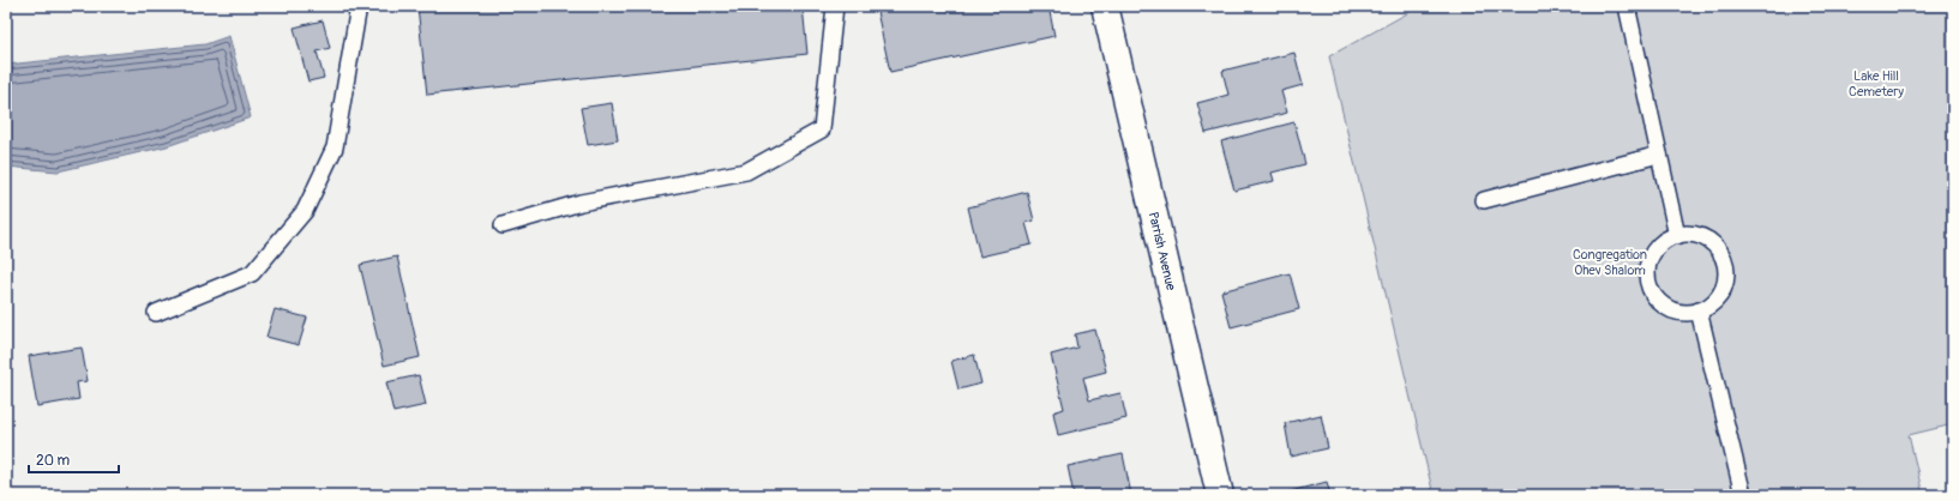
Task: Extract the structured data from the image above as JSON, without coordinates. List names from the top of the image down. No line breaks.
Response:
{"streets":{"street":["Parrish Avenue"]},"parks":["Lake Hill Cemetery","Congregation Ohev Shalom"],"scale_bar":"20 m"}
